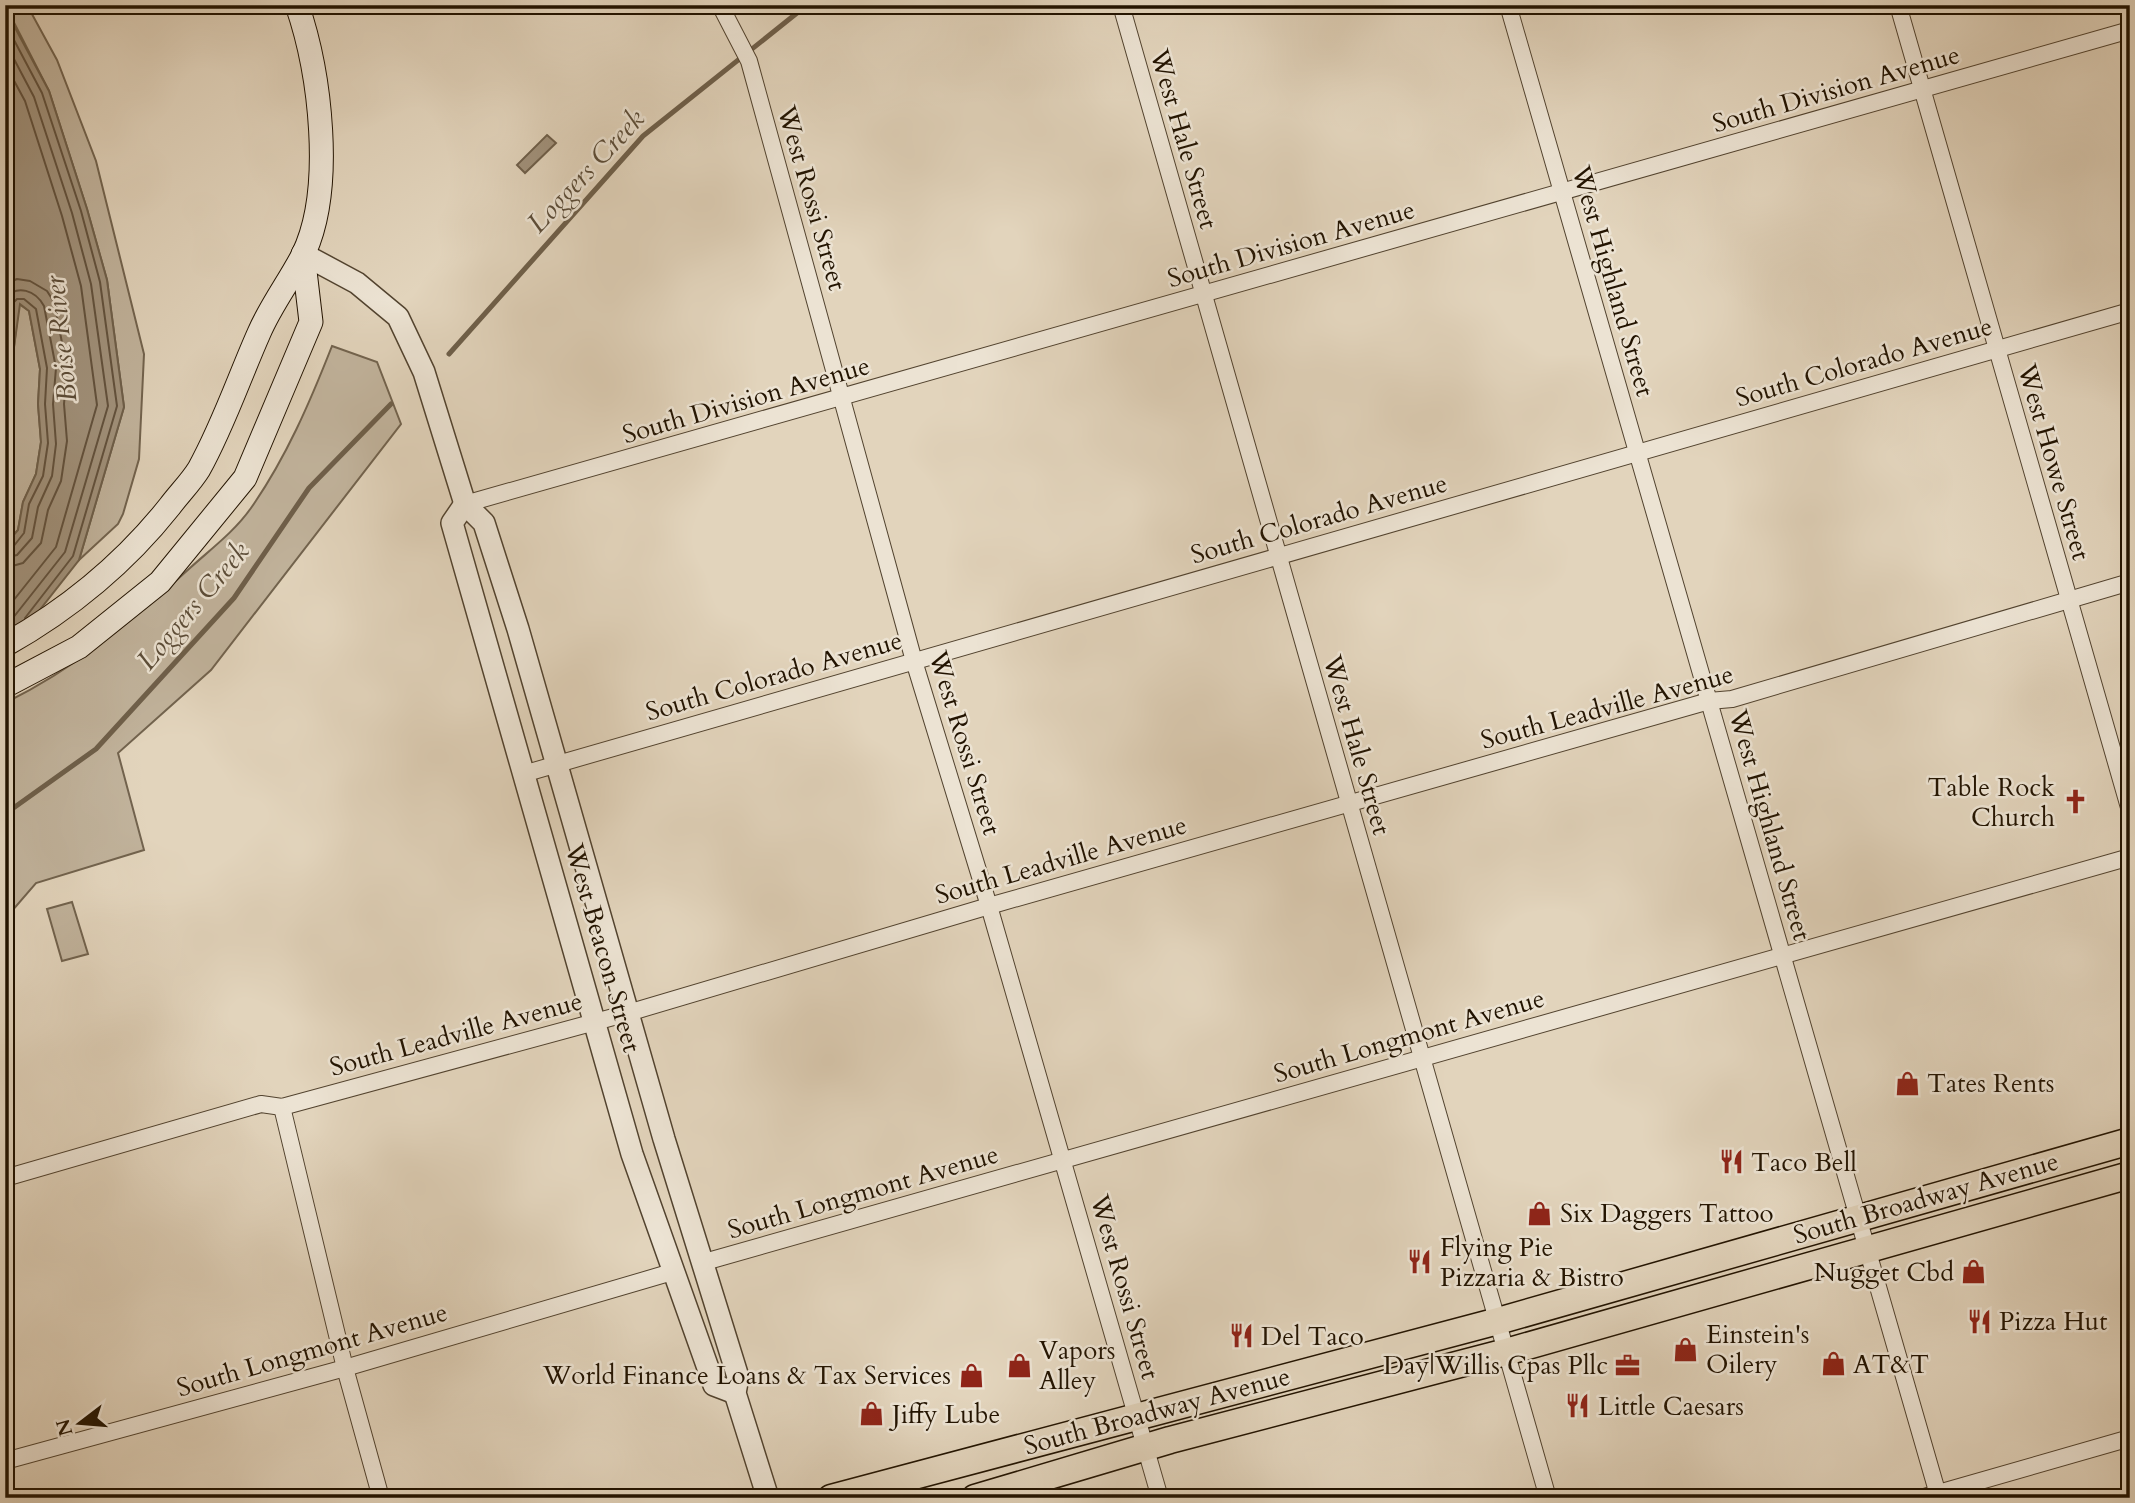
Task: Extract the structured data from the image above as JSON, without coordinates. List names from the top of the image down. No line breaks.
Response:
{"streets":{"main road":["South Broadway Avenue"],"street":["South Division Avenue","West Hale Street","West Rossi Street","West Highland Street","South Colorado Avenue","West Howe Street","South Leadville Avenue","West Beacon Street","South Longmont Avenue"]},"crossings":[["South Division Avenue","West Hale Street"],["South Division Avenue","West Rossi Street"],["South Division Avenue","West Highland Street"],["South Division Avenue","West Howe Street"],["South Division Avenue","West Beacon Street"],["West Hale Street","South Colorado Avenue"],["West Hale Street","South Leadville Avenue"],["West Hale Street","South Longmont Avenue"],["West Hale Street","South Broadway Avenue"],["West Rossi Street","South Colorado Avenue"],["West Rossi Street","South Leadville Avenue"],["West Rossi Street","South Longmont Avenue"],["West Rossi Street","South Broadway Avenue"],["West Highland Street","South Colorado Avenue"],["West Highland Street","South Leadville Avenue"],["West Highland Street","South Longmont Avenue"],["West Highland Street","South Broadway Avenue"],["South Colorado Avenue","West Howe Street"],["South Colorado Avenue","West Beacon Street"],["West Howe Street","South Leadville Avenue"],["South Leadville Avenue","West Beacon Street"],["West Beacon Street","South Longmont Avenue"]],"water":["Loggers Creek","Boise River"],"places":{"church":["Table Rock Church"],"shop":["Tates Rents","Six Daggers Tattoo","Nugget Cbd","Einstein's Oilery","AT&T","Vapors Alley","World Finance Loans & Tax Services","Jiffy Lube"],"restaurant":["Taco Bell","Flying Pie Pizzaria & Bistro","Pizza Hut","Del Taco","Little Caesars"],"office":["Day|Willis Cpas Pllc"]},"north":"left"}
